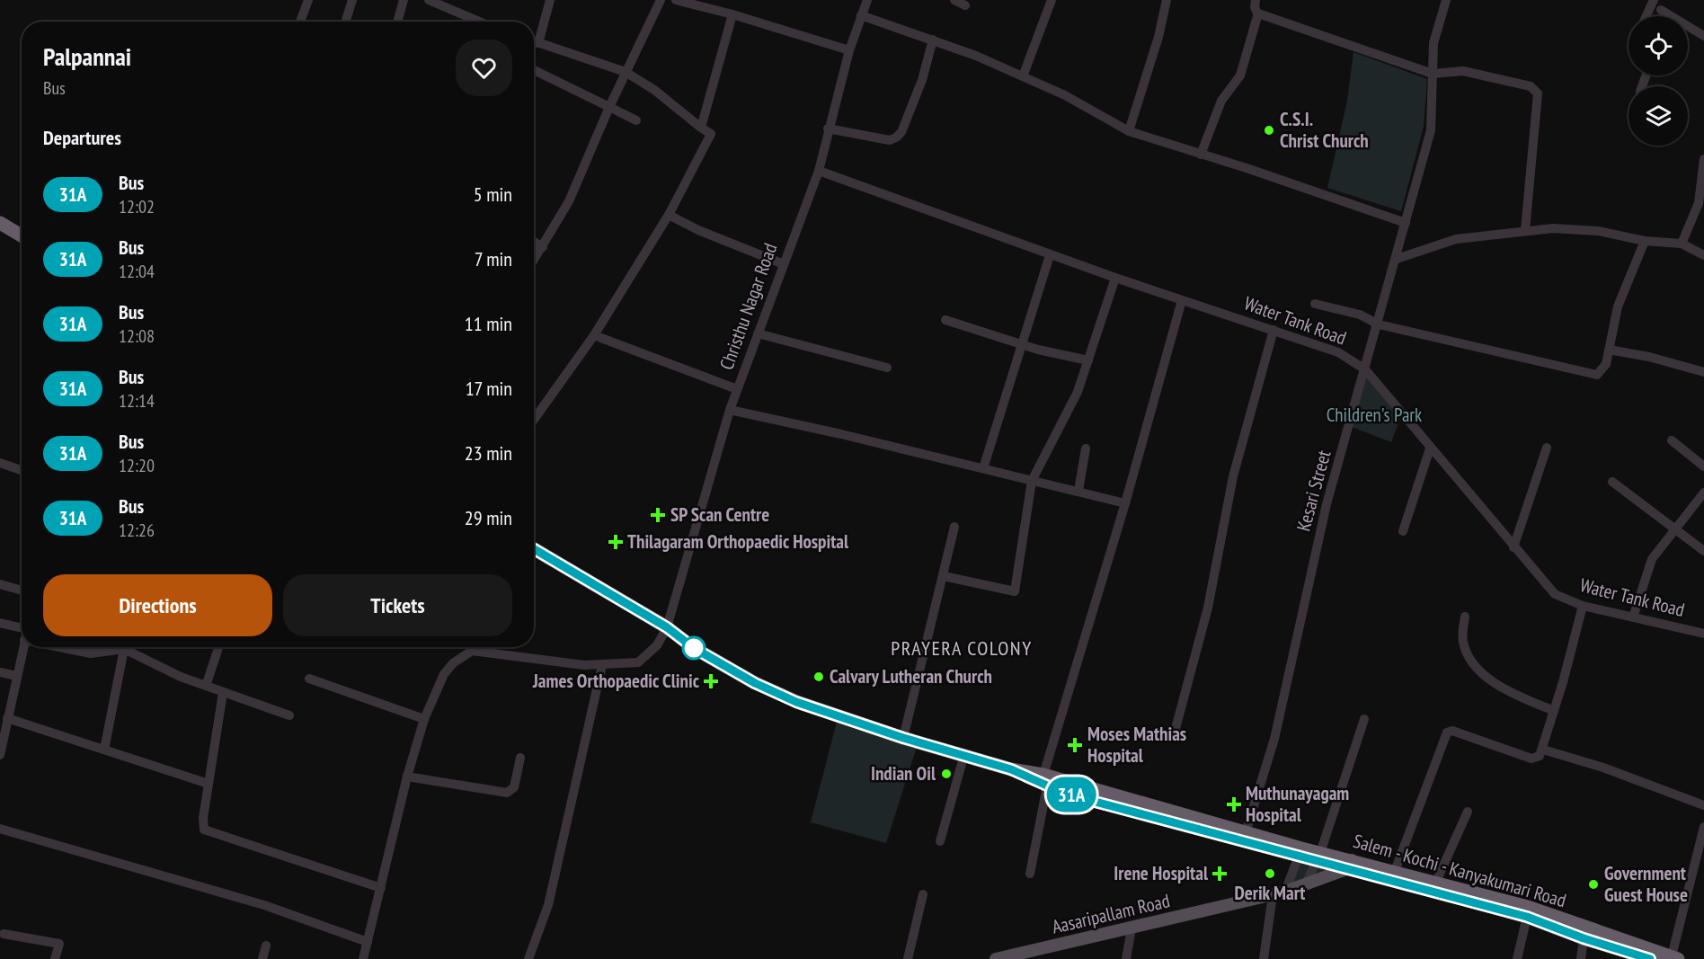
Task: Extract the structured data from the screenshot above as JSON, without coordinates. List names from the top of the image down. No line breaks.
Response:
{"streets":{"highway":["Salem - Kochi - Kanyakumari Road"],"main road":["Aasaripallam Road"],"street":["Christhu Nagar Road","Water Tank Road","Kesari Street"]},"crossings":[["Christhu Nagar Road","Water Tank Road"],["Christhu Nagar Road","Salem - Kochi - Kanyakumari Road"],["Water Tank Road","Kesari Street"],["Kesari Street","Salem - Kochi - Kanyakumari Road"],["Salem - Kochi - Kanyakumari Road","Aasaripallam Road"]],"districts":["PRAYERA COLONY"],"parks":["Children's Park"],"places":{"other":["C.S.I. Christ Church","Calvary Lutheran Church","Indian Oil","Derik Mart","Government Guest House"],"health":["SP Scan Centre","Thilagaram Orthopaedic Hospital","James Orthopaedic Clinic","Moses Mathias Hospital","Muthunayagam Hospital","Irene Hospital"]},"lines":["bus line 31A"],"page":{"on_map":"31A","heading":[["Palpannai","Bus"],"Departures"],"list":[{"mark":"31A","name":"Bus","note":"12:02","value":"5 min"},{"mark":"31A","name":"Bus","note":"12:04","value":"7 min"},{"mark":"31A","name":"Bus","note":"12:08","value":"11 min"},{"mark":"31A","name":"Bus","note":"12:14","value":"17 min"},{"mark":"31A","name":"Bus","note":"12:20","value":"23 min"},{"mark":"31A","name":"Bus","note":"12:26","value":"29 min"}],"buttons":["Directions","Tickets"]}}
